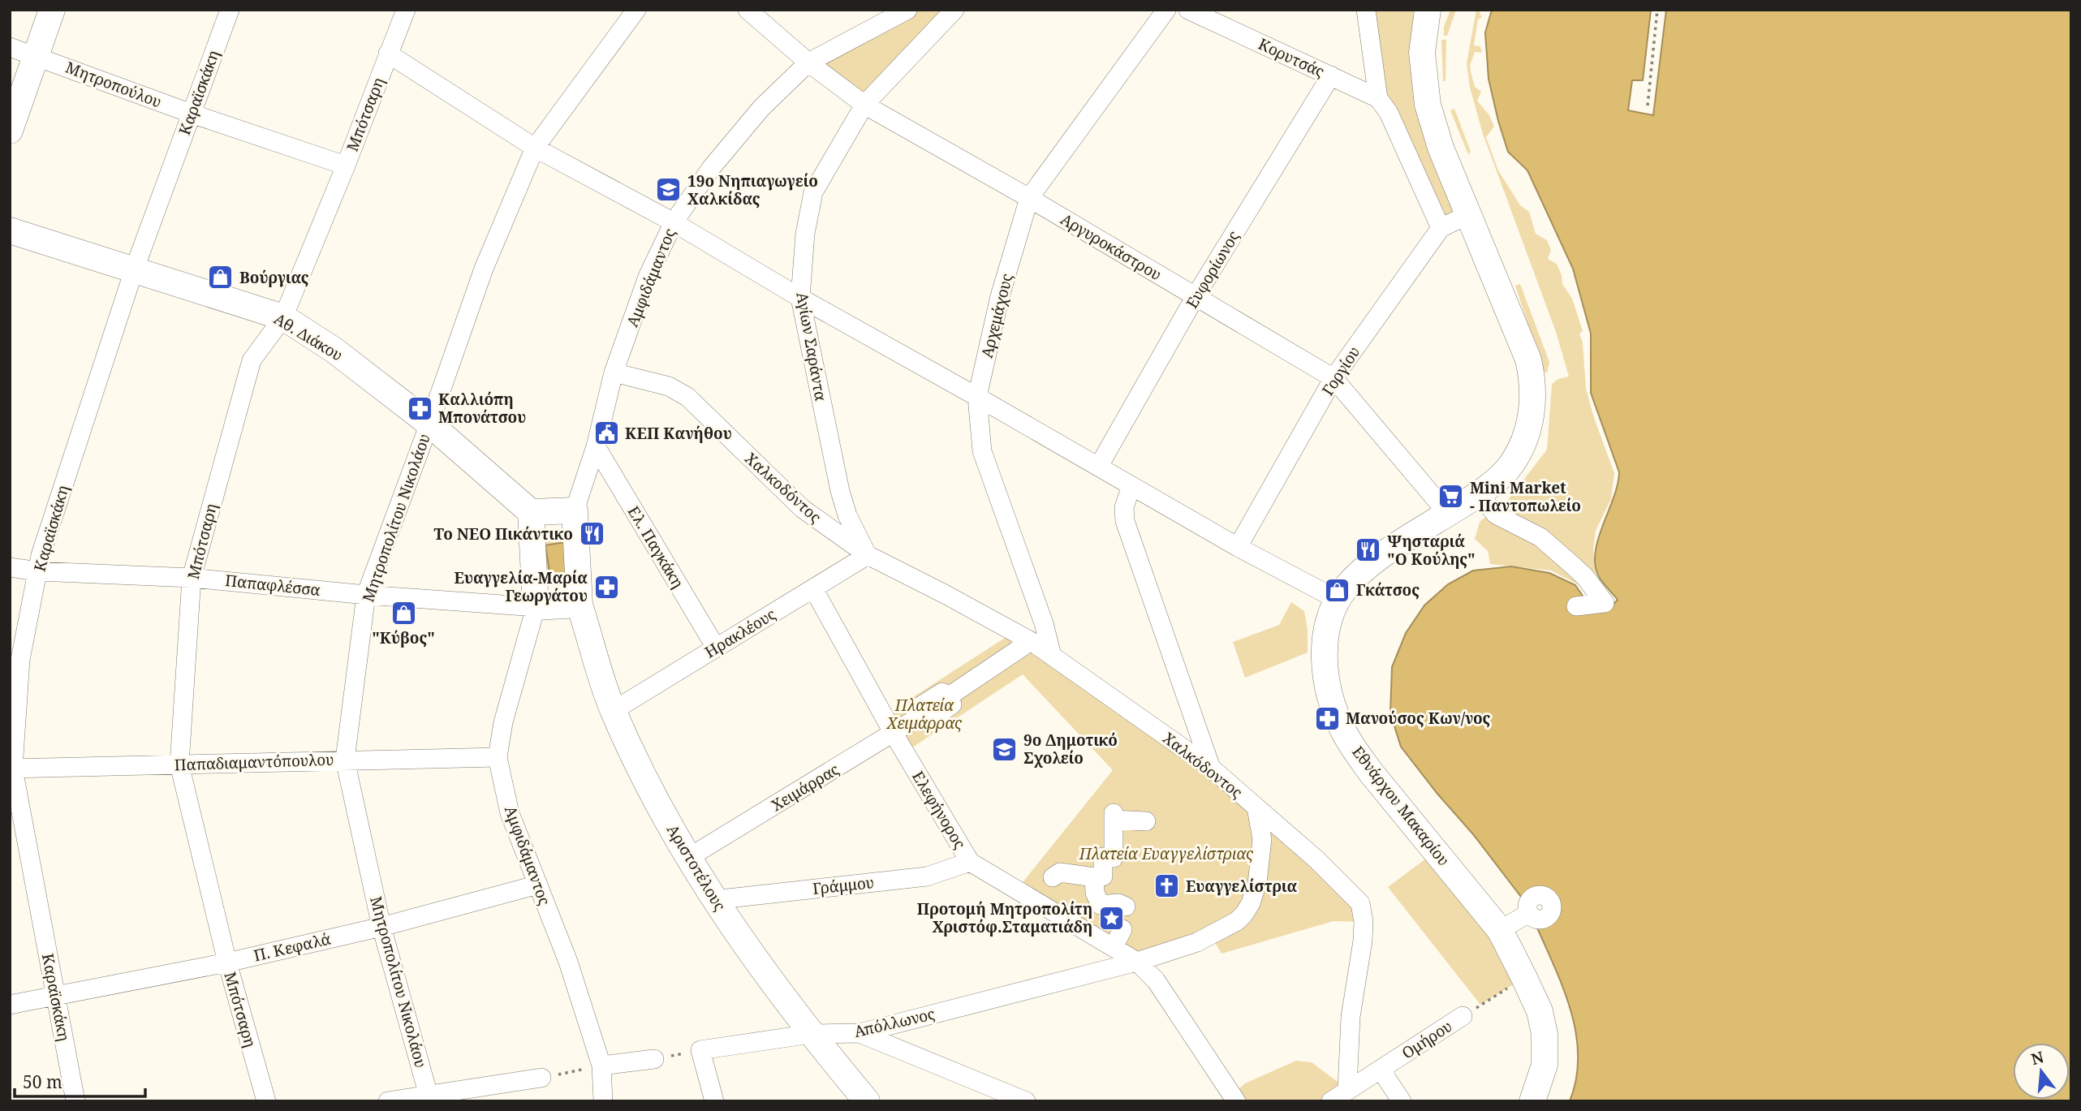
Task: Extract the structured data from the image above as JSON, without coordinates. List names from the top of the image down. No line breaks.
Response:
{"streets":{"street":["Κορυτσάς","Μητροπούλου","Καραϊσκάκη","Μπότσαρη","Αργυροκάστρου","Ευφορίωνος","Αμφιδάμαντος","Αρχεμάχους","Αθ. Διάκου","Αγίων Σαράντα","Γοργίου","Χαλκοδόντος","Μητροπολίτου Νικολάου","Ελ. Παγκάκη","Παπαφλέσσα","Ηρακλέους","Παπαδιαμαντόπουλου","Χαλκόδοντος","Χειμάρρας","Εθνάρχου Μακαρίου","Ελεφήνορος","Αριστοτέλους","Γράμμου","Π. Κεφαλά","Απόλλωνος","Ομήρου"]},"crossings":[["Κορυτσάς","Ευφορίωνος"],["Μητροπούλου","Καραϊσκάκη"],["Μητροπούλου","Μπότσαρη"],["Καραϊσκάκη","Αθ. Διάκου"],["Καραϊσκάκη","Παπαφλέσσα"],["Καραϊσκάκη","Παπαδιαμαντόπουλου"],["Καραϊσκάκη","Π. Κεφαλά"],["Μπότσαρη","Αθ. Διάκου"],["Μπότσαρη","Παπαφλέσσα"],["Μπότσαρη","Παπαδιαμαντόπουλου"],["Μπότσαρη","Π. Κεφαλά"],["Αργυροκάστρου","Ευφορίωνος"],["Αργυροκάστρου","Αμφιδάμαντος"],["Αργυροκάστρου","Αρχεμάχους"],["Αργυροκάστρου","Αγίων Σαράντα"],["Αργυροκάστρου","Γοργίου"],["Αργυροκάστρου","Εθνάρχου Μακαρίου"],["Αμφιδάμαντος","Χαλκοδόντος"],["Αμφιδάμαντος","Ελ. Παγκάκη"],["Αμφιδάμαντος","Παπαφλέσσα"],["Αμφιδάμαντος","Παπαδιαμαντόπουλου"],["Αμφιδάμαντος","Αριστοτέλους"],["Αμφιδάμαντος","Π. Κεφαλά"],["Αρχεμάχους","Χαλκόδοντος"],["Αθ. Διάκου","Μητροπολίτου Νικολάου"],["Αγίων Σαράντα","Χαλκοδόντος"],["Αγίων Σαράντα","Ηρακλέους"],["Αγίων Σαράντα","Χαλκόδοντος"],["Γοργίου","Εθνάρχου Μακαρίου"],["Χαλκοδόντος","Ηρακλέους"],["Χαλκοδόντος","Χαλκόδοντος"],["Μητροπολίτου Νικολάου","Παπαφλέσσα"],["Μητροπολίτου Νικολάου","Παπαδιαμαντόπουλου"],["Μητροπολίτου Νικολάου","Π. Κεφαλά"],["Ελ. Παγκάκη","Ηρακλέους"],["Ηρακλέους","Χαλκόδοντος"],["Ηρακλέους","Ελεφήνορος"],["Ηρακλέους","Αριστοτέλους"],["Χαλκόδοντος","Χειμάρρας"],["Χαλκόδοντος","Απόλλωνος"],["Χαλκόδοντος","Ομήρου"],["Χειμάρρας","Ελεφήνορος"],["Χειμάρρας","Αριστοτέλους"],["Εθνάρχου Μακαρίου","Ομήρου"],["Ελεφήνορος","Γράμμου"],["Ελεφήνορος","Απόλλωνος"],["Αριστοτέλους","Γράμμου"],["Αριστοτέλους","Απόλλωνος"]],"parks":["Πλατεία Χειμάρρας","Πλατεία Ευαγγελίστριας"],"places":{"school or university":["19ο Νηπιαγωγείο Χαλκίδας","9ο Δημοτικό Σχολείο"],"shop":["Βούργιας","Γκάτσος","\"Κύβος\""],"pharmacy":["Καλλιόπη Μπονάτσου","Ευαγγελία-Μαρία Γεωργάτου","Μανούσος Κων/νος"],"public building":["ΚΕΠ Κανήθου"],"supermarket":["Mini Market - Παντοπωλείο"],"restaurant":["Το ΝΕΟ Πικάντικο","Ψησταριά \"Ο Κούλης\""],"church":["Ευαγγελίστρια"],"place":["Προτομή Μητροπολίτη Χριστόφ.Σταματιάδη"]},"scale_bar":"50 m","north":"top"}
